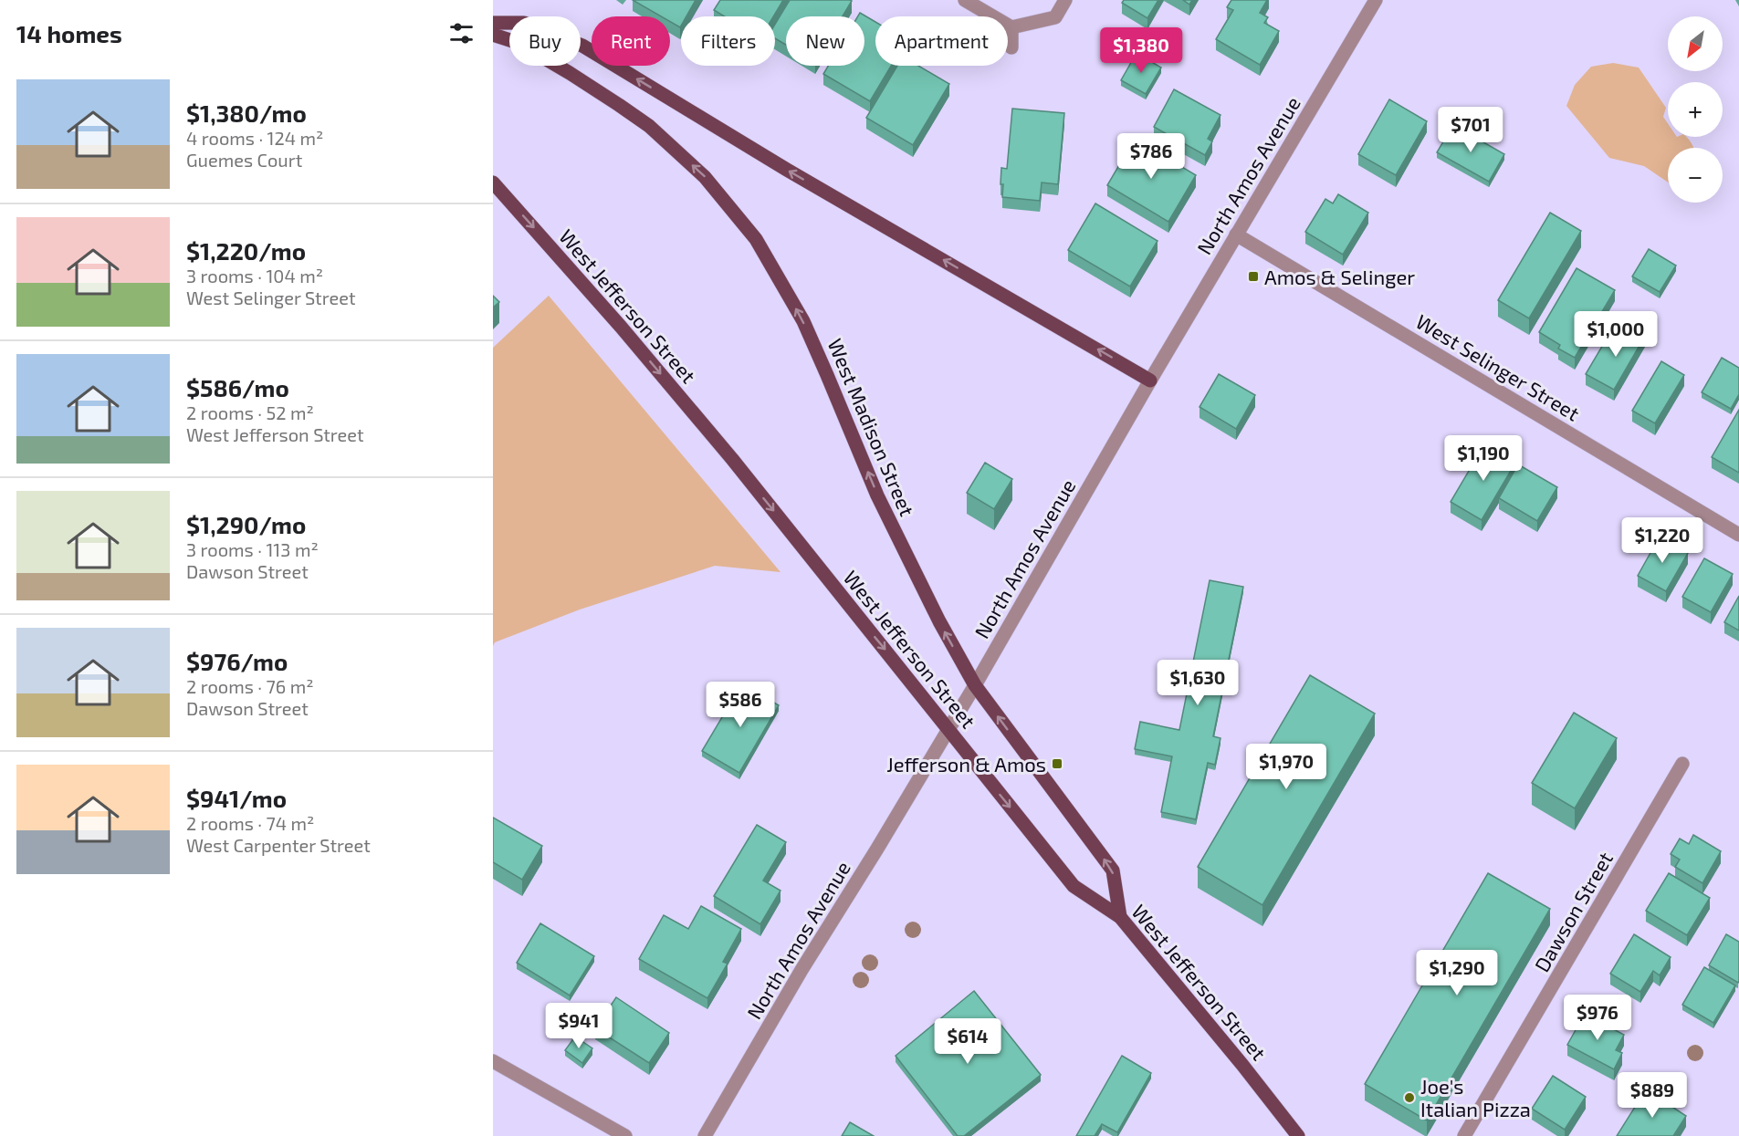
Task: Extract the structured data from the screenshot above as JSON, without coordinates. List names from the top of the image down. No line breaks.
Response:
{"streets":{"main road":["West Jefferson Street","West Madison Street"],"street":["North Amos Avenue","West Selinger Street","Dawson Street"]},"crossings":[["North Amos Avenue","West Jefferson Street"],["North Amos Avenue","West Selinger Street"],["North Amos Avenue","West Madison Street"],["West Jefferson Street","West Madison Street"]],"one_way":["West Jefferson Street","West Madison Street"],"places":{"transit":["Amos & Selinger","Jefferson & Amos"],"other":["Joe's Italian Pizza"]},"north":"bottom left","page":{"heading":"14 homes","map_buttons":["+","−"],"chip":["Buy","Rent","Filters","New","Apartment"],"price":["$1,380","$701","$786","$1,000","$1,190","$1,220","$1,630","$586","$1,970","$1,290","$976","$941","$614","$889"],"list":[{"name":"$1,380/mo","note":"4 rooms · 124 m² · Guemes Court"},{"name":"$1,220/mo","note":"3 rooms · 104 m² · West Selinger Street"},{"name":"$586/mo","note":"2 rooms · 52 m² · West Jefferson Street"},{"name":"$1,290/mo","note":"3 rooms · 113 m² · Dawson Street"},{"name":"$976/mo","note":"2 rooms · 76 m² · Dawson Street"},{"name":"$941/mo","note":"2 rooms · 74 m² · West Carpenter Street"}]}}
